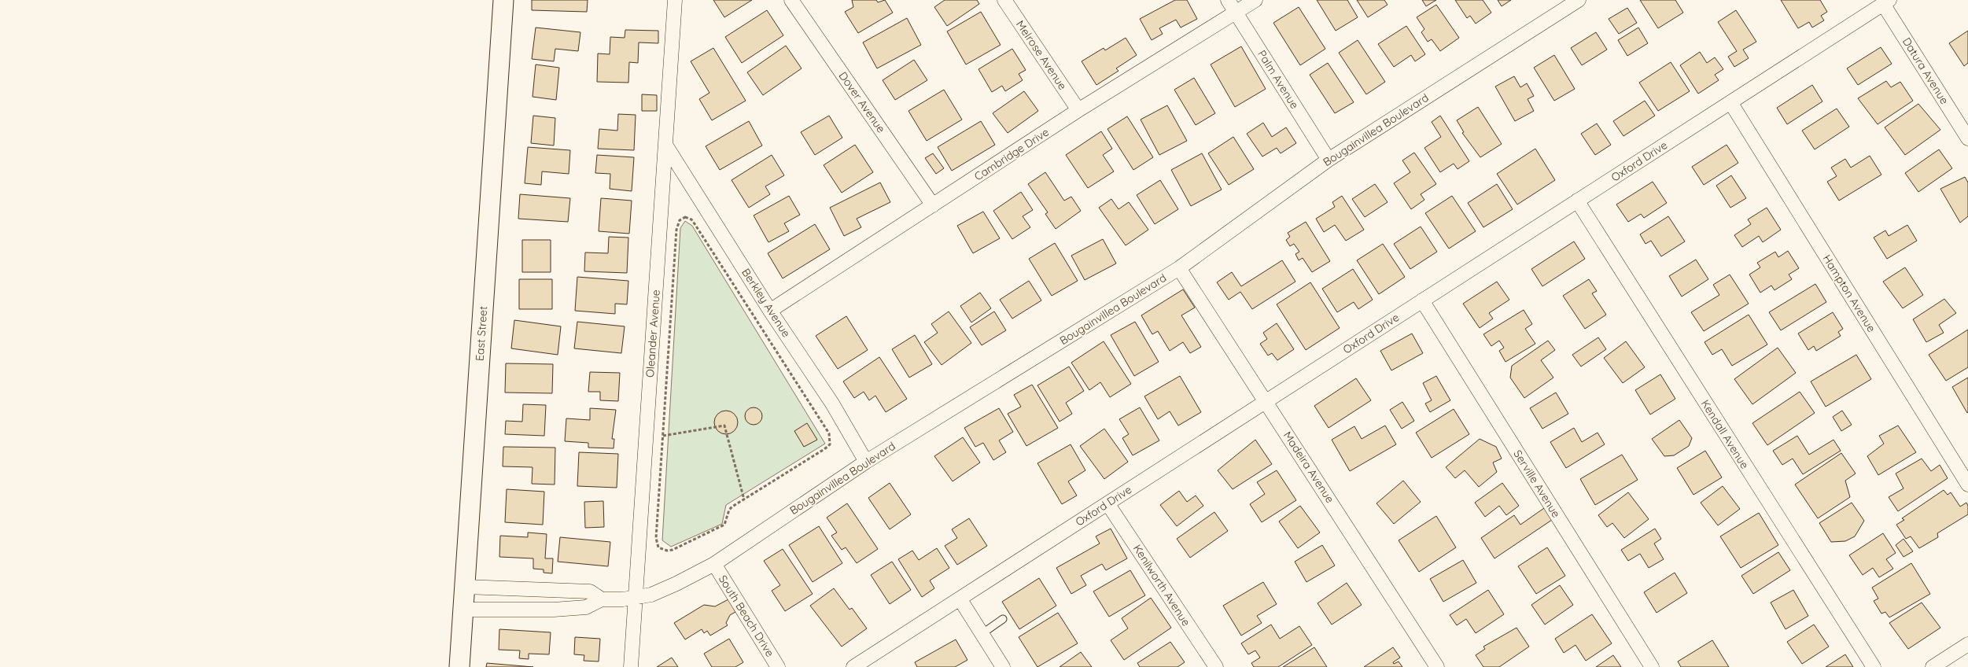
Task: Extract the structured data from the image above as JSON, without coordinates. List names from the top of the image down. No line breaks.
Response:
{"streets":{"main road":["East Street"],"street":["Melrose Avenue","Datura Avenue","Palm Avenue","Dover Avenue","Bougainvillea Boulevard","Cambridge Drive","Oxford Drive","Hampton Avenue","Berkley Avenue","Oleander Avenue","Kendall Avenue","Madeira Avenue","Serville Avenue","Kenilworth Avenue","South Beach Drive"]},"crossings":[["Melrose Avenue","Cambridge Drive"],["Datura Avenue","Oxford Drive"],["Palm Avenue","Bougainvillea Boulevard"],["Palm Avenue","Cambridge Drive"],["Dover Avenue","Cambridge Drive"],["Bougainvillea Boulevard","Berkley Avenue"],["Bougainvillea Boulevard","Oleander Avenue"],["Bougainvillea Boulevard","Madeira Avenue"],["Bougainvillea Boulevard","South Beach Drive"],["Cambridge Drive","Berkley Avenue"],["Oxford Drive","Hampton Avenue"],["Oxford Drive","Kendall Avenue"],["Oxford Drive","Madeira Avenue"],["Oxford Drive","Serville Avenue"],["Oxford Drive","Kenilworth Avenue"],["Berkley Avenue","Oleander Avenue"]]}
